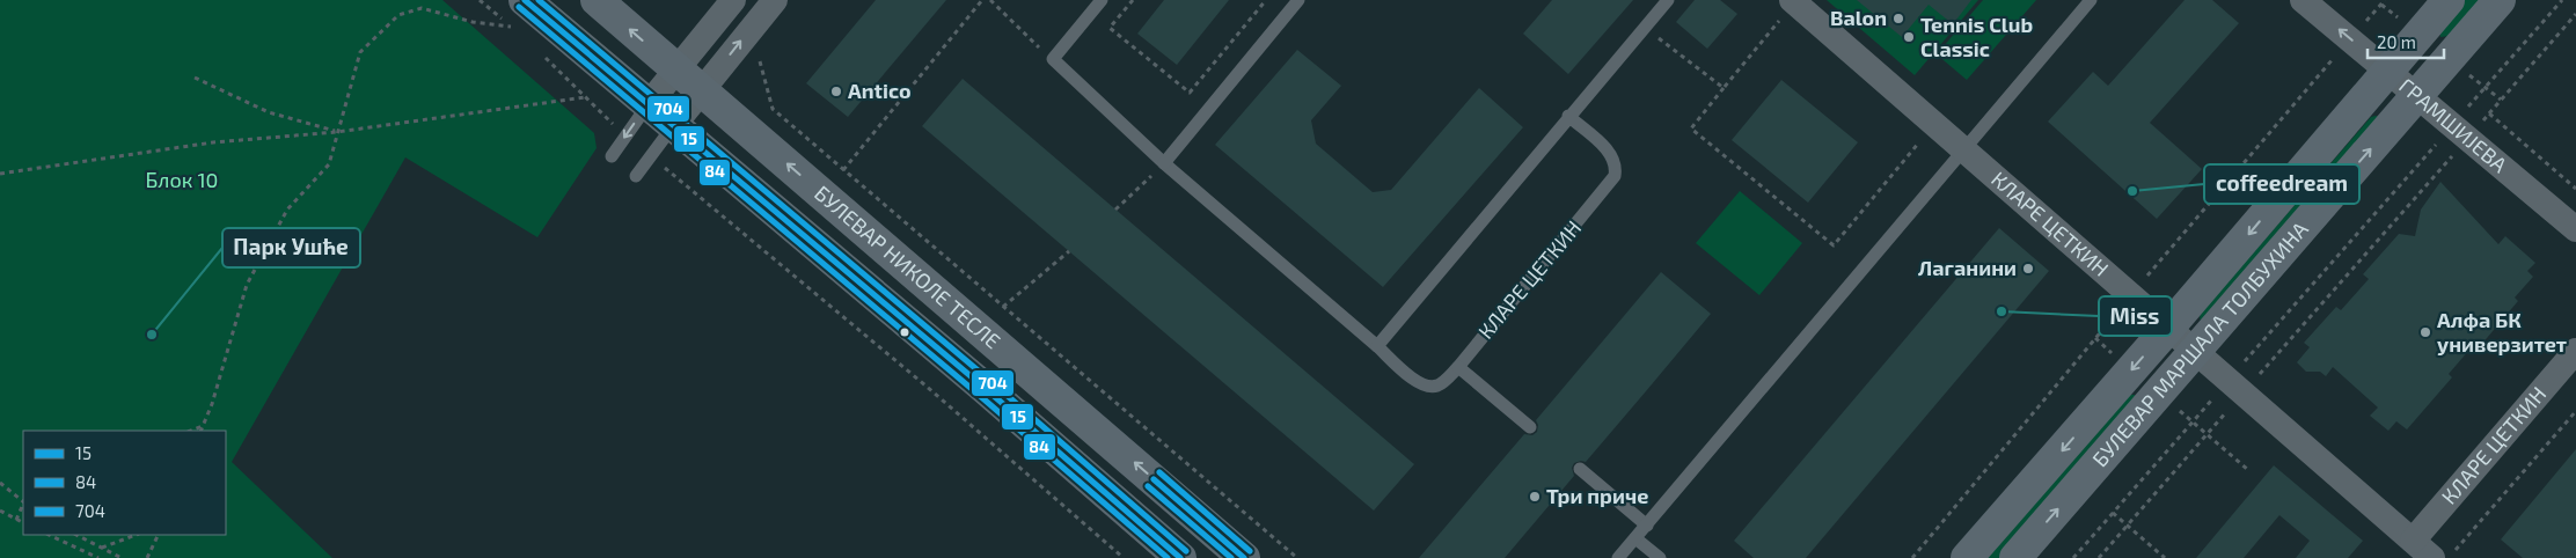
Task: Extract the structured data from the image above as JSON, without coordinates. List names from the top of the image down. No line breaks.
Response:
{"streets":{"main road":["БУЛЕВАР НИКОЛЕ ТЕСЛЕ","БУЛЕВАР МАРШАЛА ТОЛБУХИНА"],"street":["ГРАМШИЈЕВА","КЛАРЕ ЦЕТКИН"]},"crossings":[["ГРАМШИЈЕВА","БУЛЕВАР МАРШАЛА ТОЛБУХИНА"],["КЛАРЕ ЦЕТКИН","БУЛЕВАР МАРШАЛА ТОЛБУХИНА"]],"parks":["Блок 10"],"places":["Balon","Tennis Club Classic","Antico","coffeedream","Лаганини","Miss","Алфа БК универзитет","Парк Ушће","Три приче"],"lines":["transit line 15","transit line 704","transit line 84"],"legend":["15","84","704"],"scale_bar":"20 m"}
